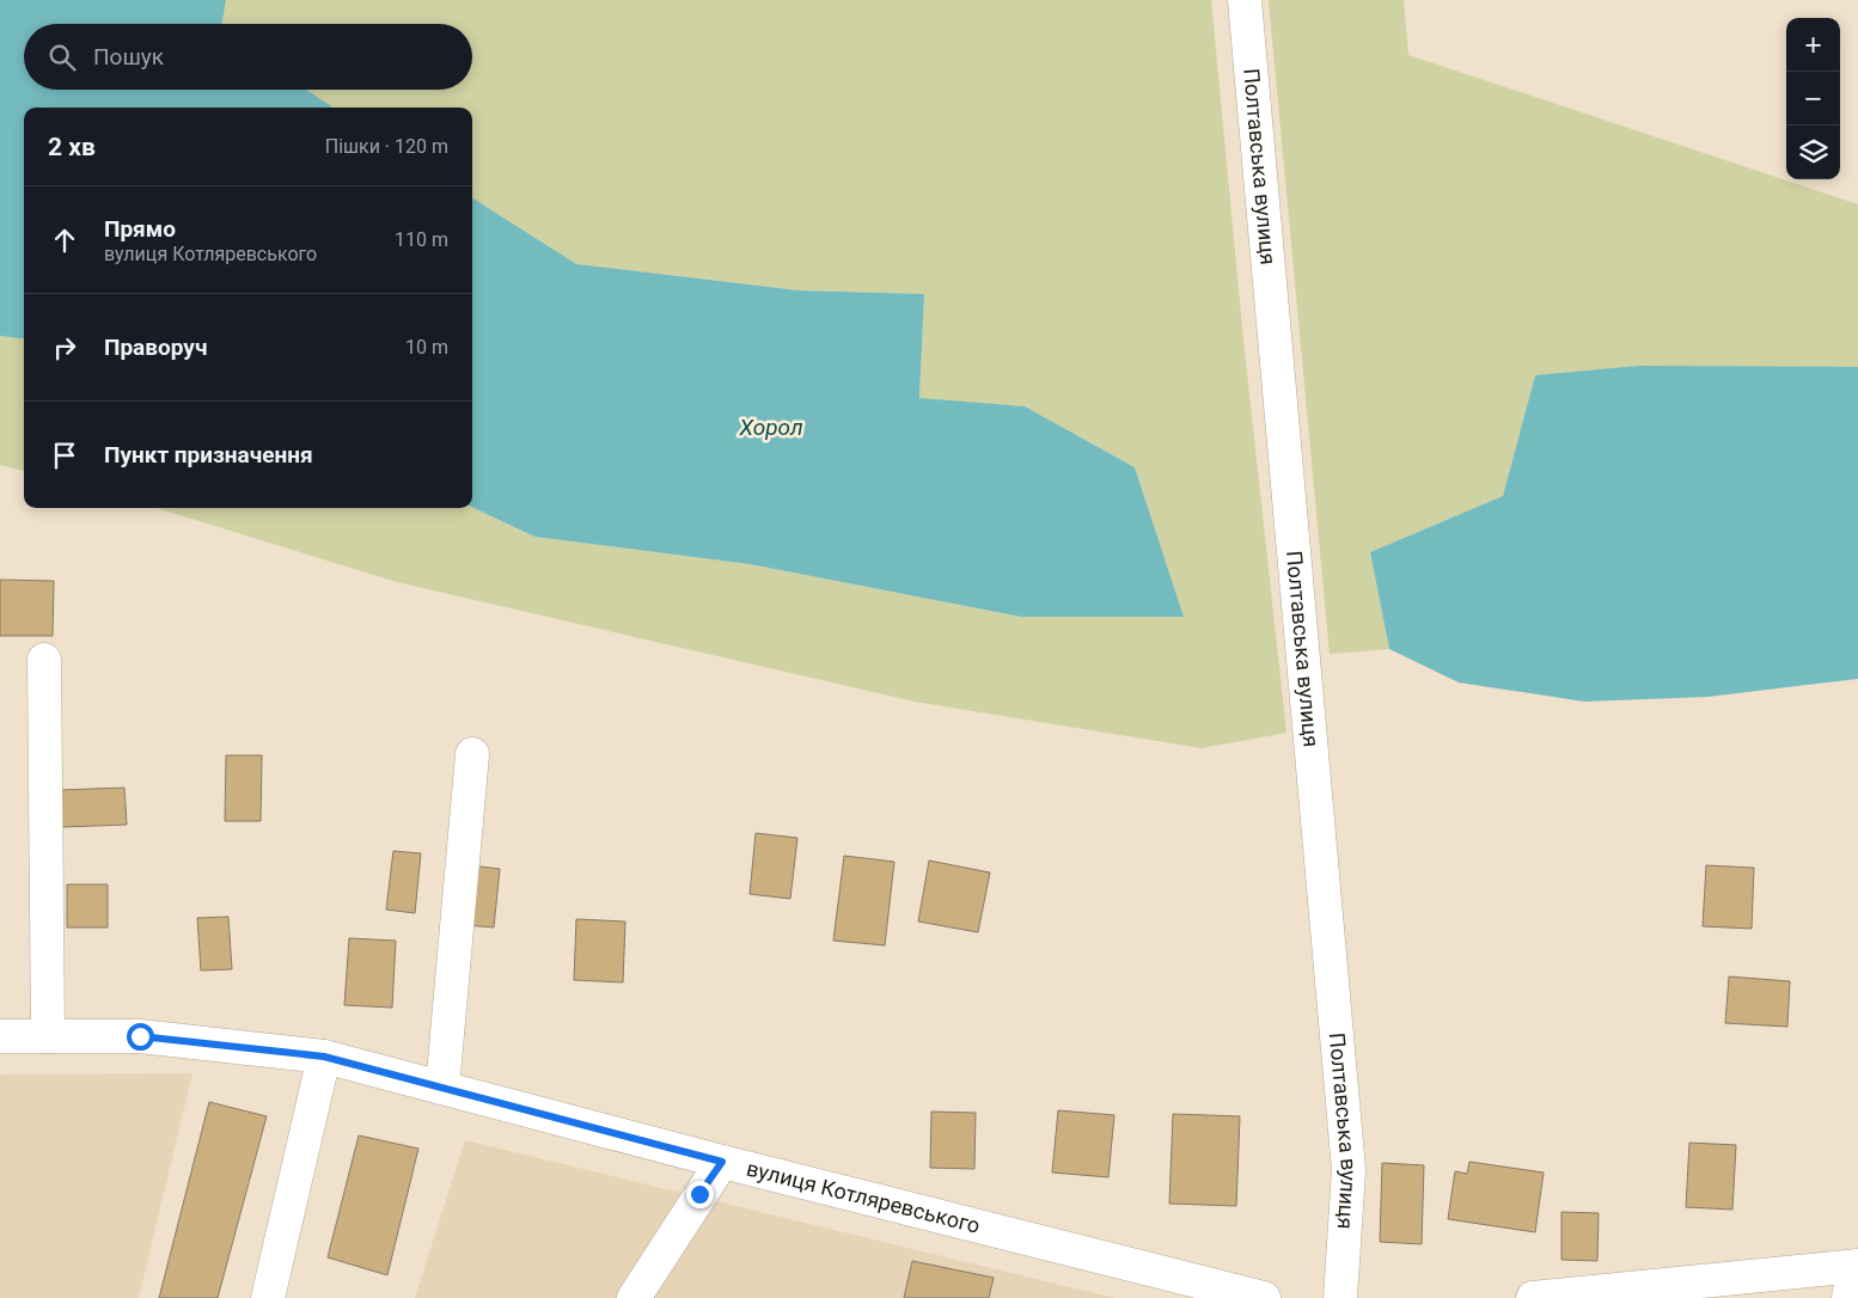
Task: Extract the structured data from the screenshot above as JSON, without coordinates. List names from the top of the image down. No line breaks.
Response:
{"streets":{"street":["Полтавська вулиця","вулиця Котляревського"]},"water":["Хорол"],"page":{"map_buttons":["+","−"],"search":"Пошук","heading":["2 хв","Пішки · 120 m"],"list":[["Прямо","вулиця Котляревського","110 m"],["Праворуч","10 m"],"Пункт призначення"]}}
